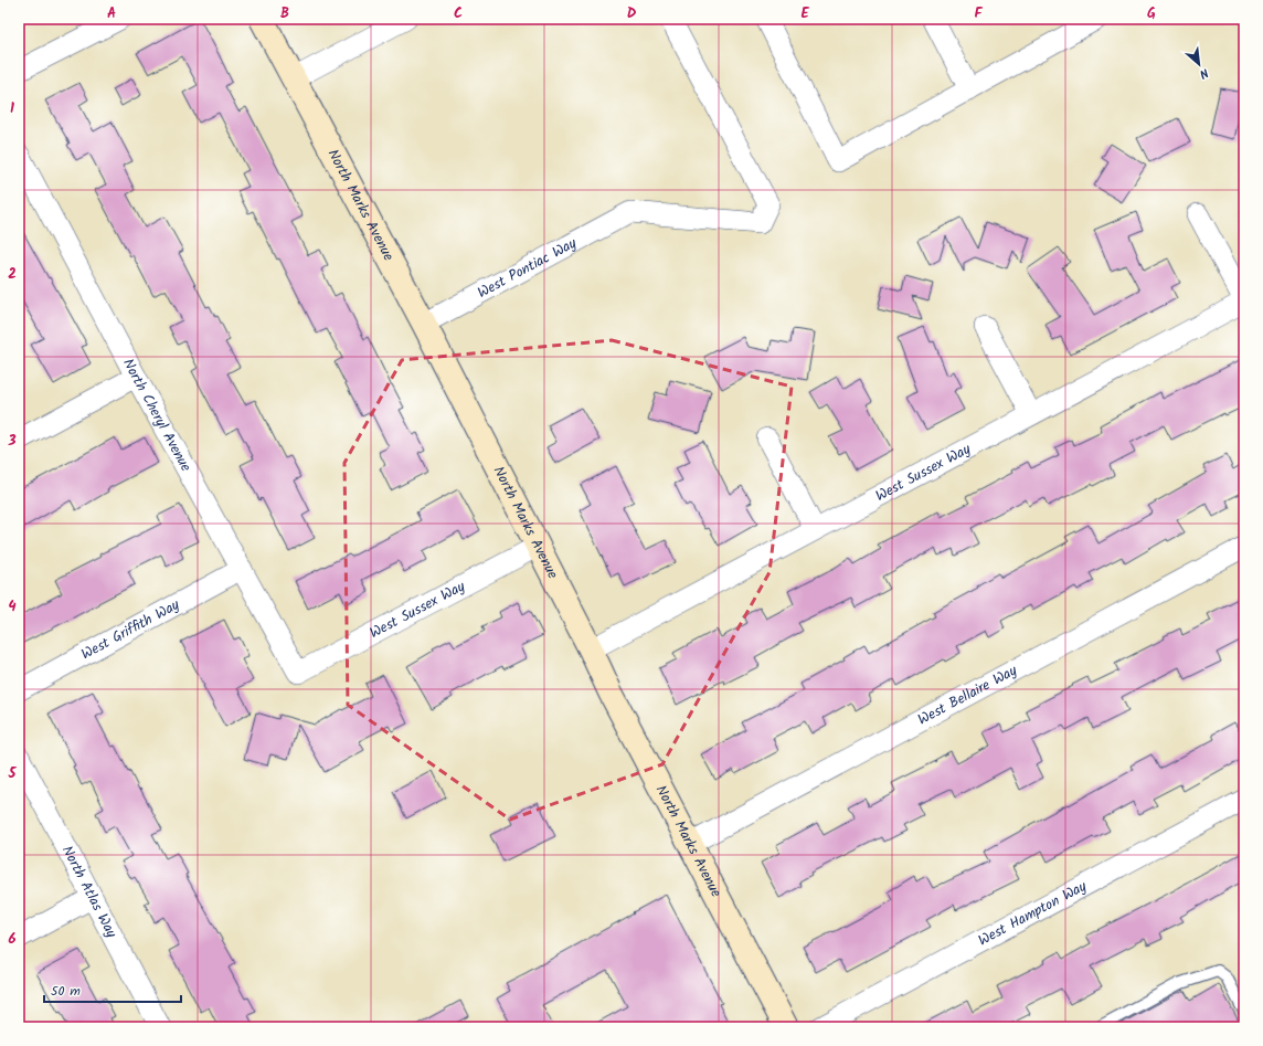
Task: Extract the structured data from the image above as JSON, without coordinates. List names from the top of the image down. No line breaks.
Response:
{"streets":{"main road":["North Marks Avenue"],"street":["West Pontiac Way","North Cheryl Avenue","West Sussex Way","West Griffith Way","West Bellaire Way","North Atlas Way","West Hampton Way"]},"crossings":[["North Marks Avenue","West Pontiac Way"],["North Marks Avenue","West Sussex Way"],["North Marks Avenue","West Bellaire Way"],["North Cheryl Avenue","West Sussex Way"],["North Cheryl Avenue","West Griffith Way"]],"scale_bar":"50 m","north":"bottom right","grid":{"columns":["A","B","C","D","E","F","G"],"rows":["1","2","3","4","5","6"]}}
